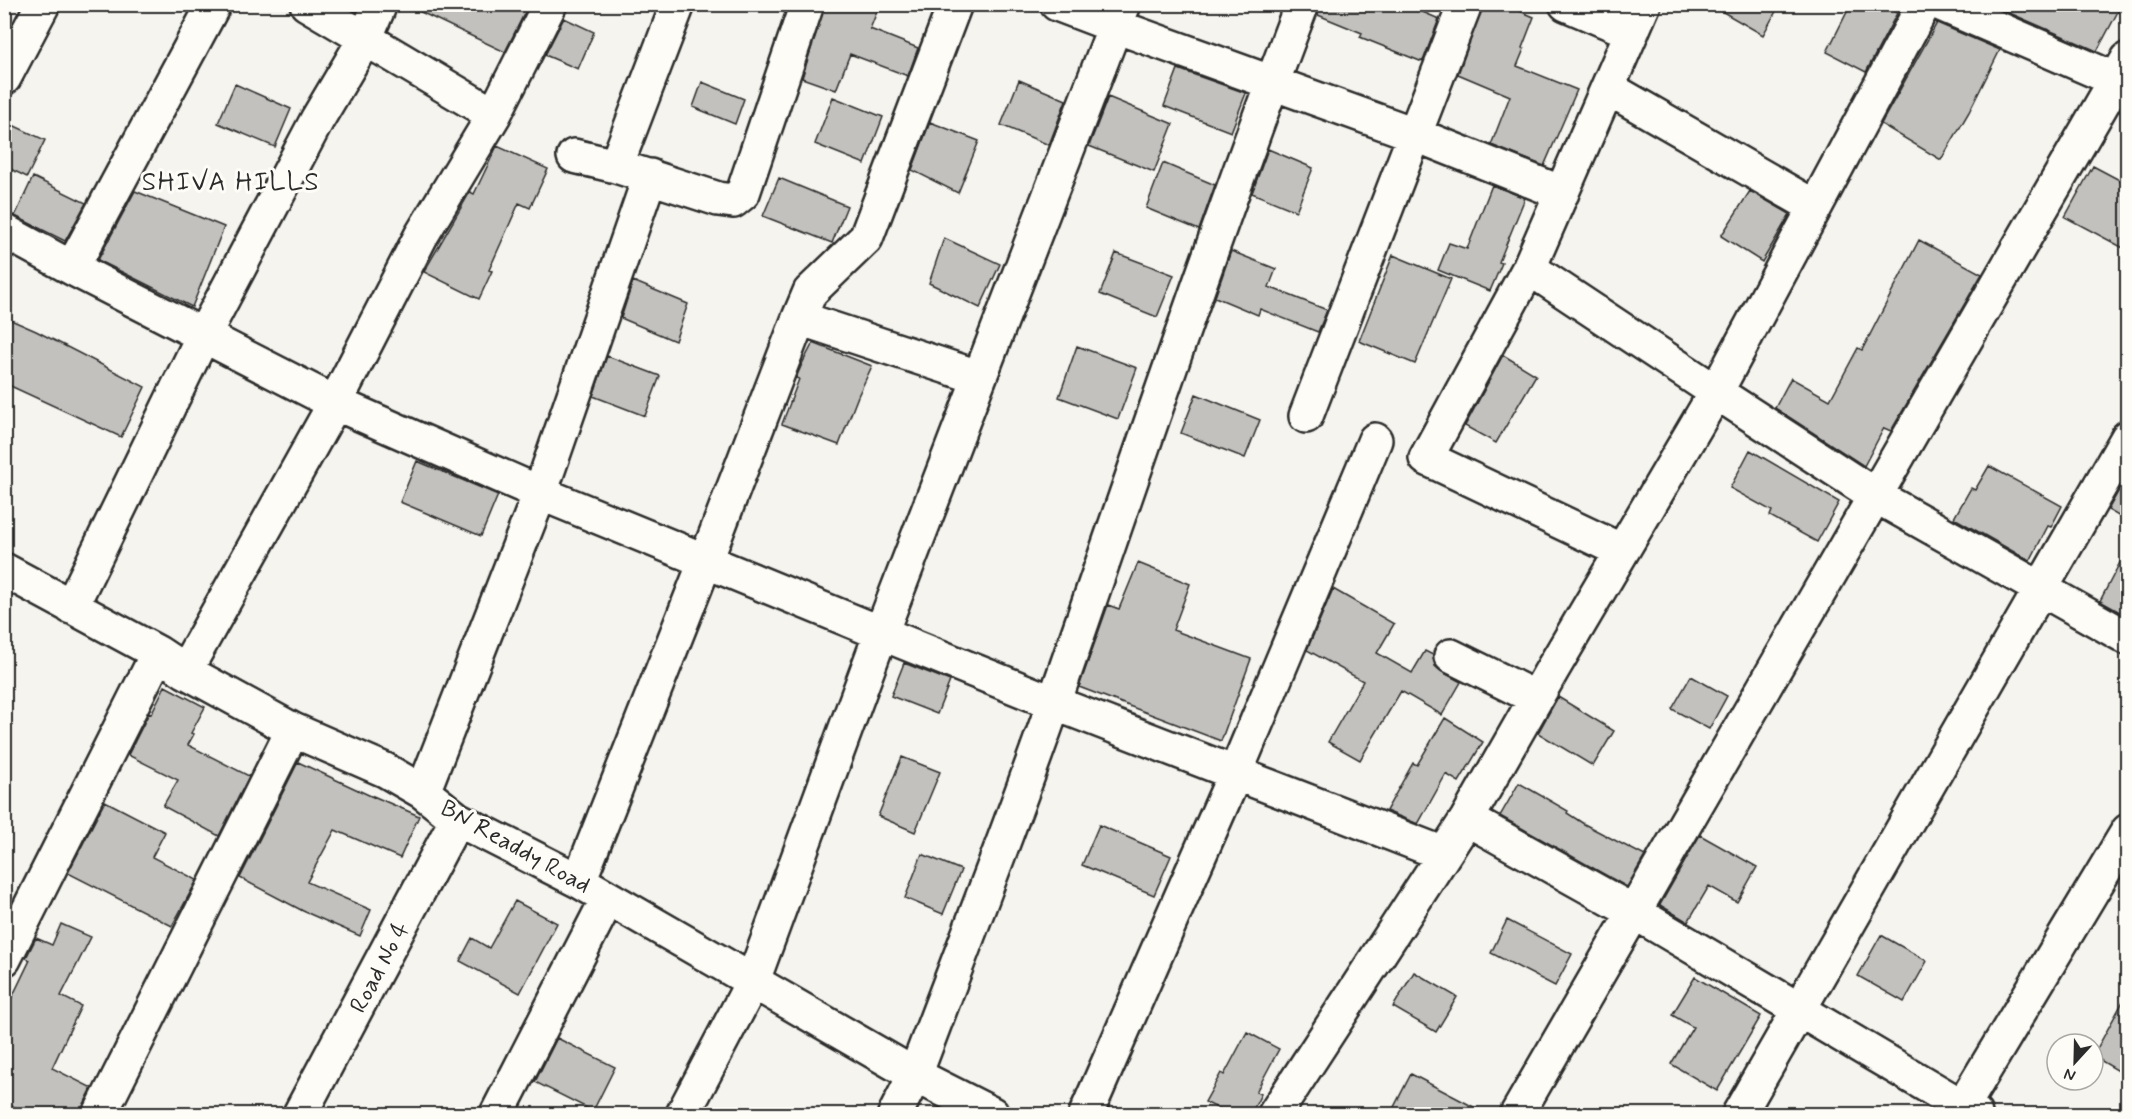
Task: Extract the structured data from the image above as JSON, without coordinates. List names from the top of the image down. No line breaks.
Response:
{"streets":{"street":["BN Readdy Road","Road No 4"]},"crossings":[["BN Readdy Road","Road No 4"]],"districts":["SHIVA HILLS"],"north":"bottom"}
